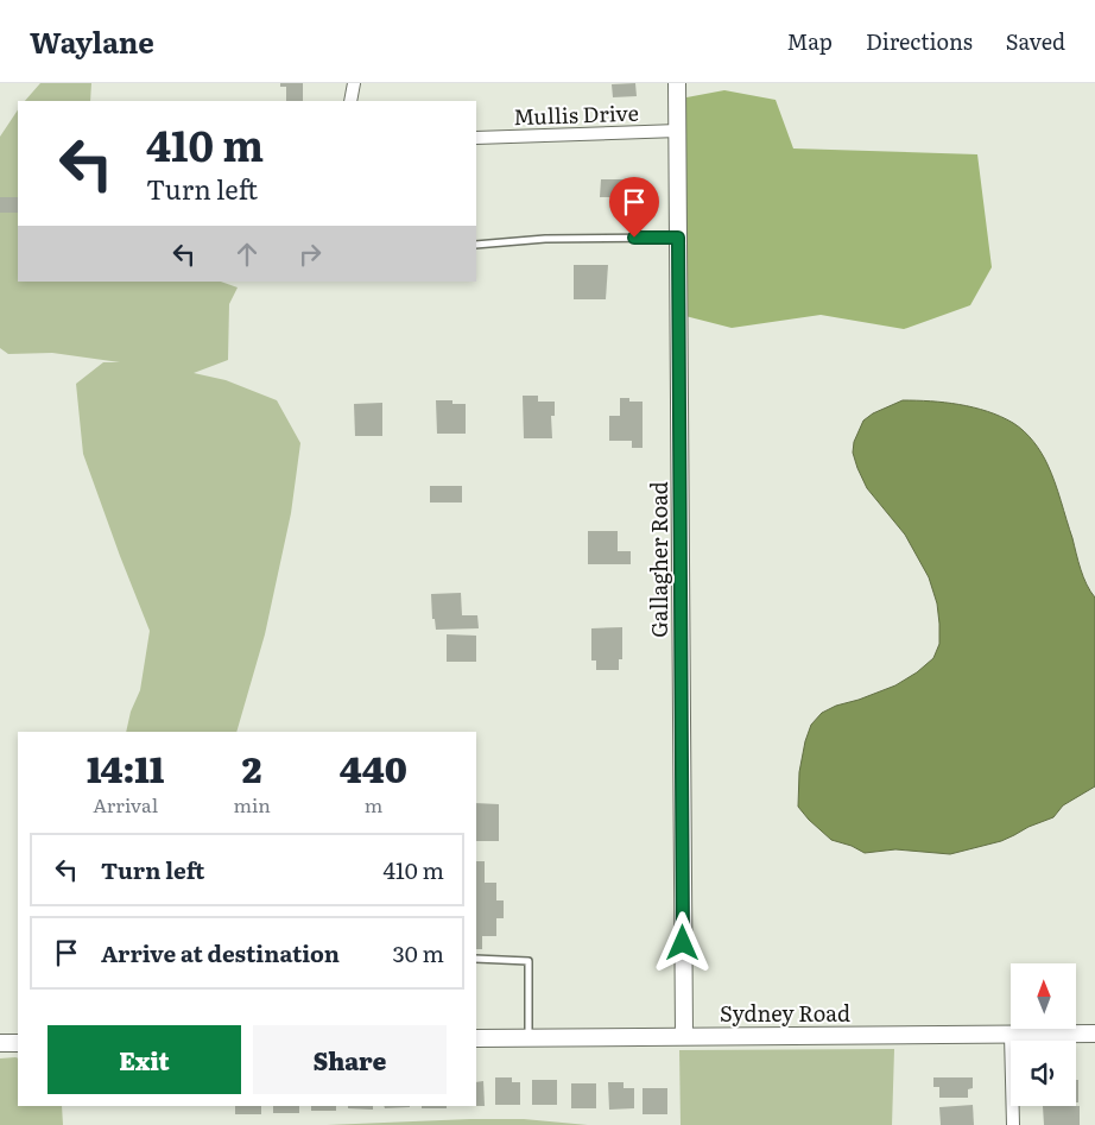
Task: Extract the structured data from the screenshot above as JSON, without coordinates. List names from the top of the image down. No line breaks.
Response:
{"streets":{"street":["Mullis Drive","Gallagher Road","Sydney Road"]},"crossings":[["Mullis Drive","Gallagher Road"],["Gallagher Road","Sydney Road"]],"north":"top","page":{"header":"Waylane","nav":["Map","Directions","Saved"],"turn":["410 m","Turn left"],"eta":["14:11","Arrival","2","min","440","m"],"list":[{"name":"Turn left","value":"410 m"},{"name":"Arrive at destination","value":"30 m"}],"buttons":["Exit","Share"]}}
